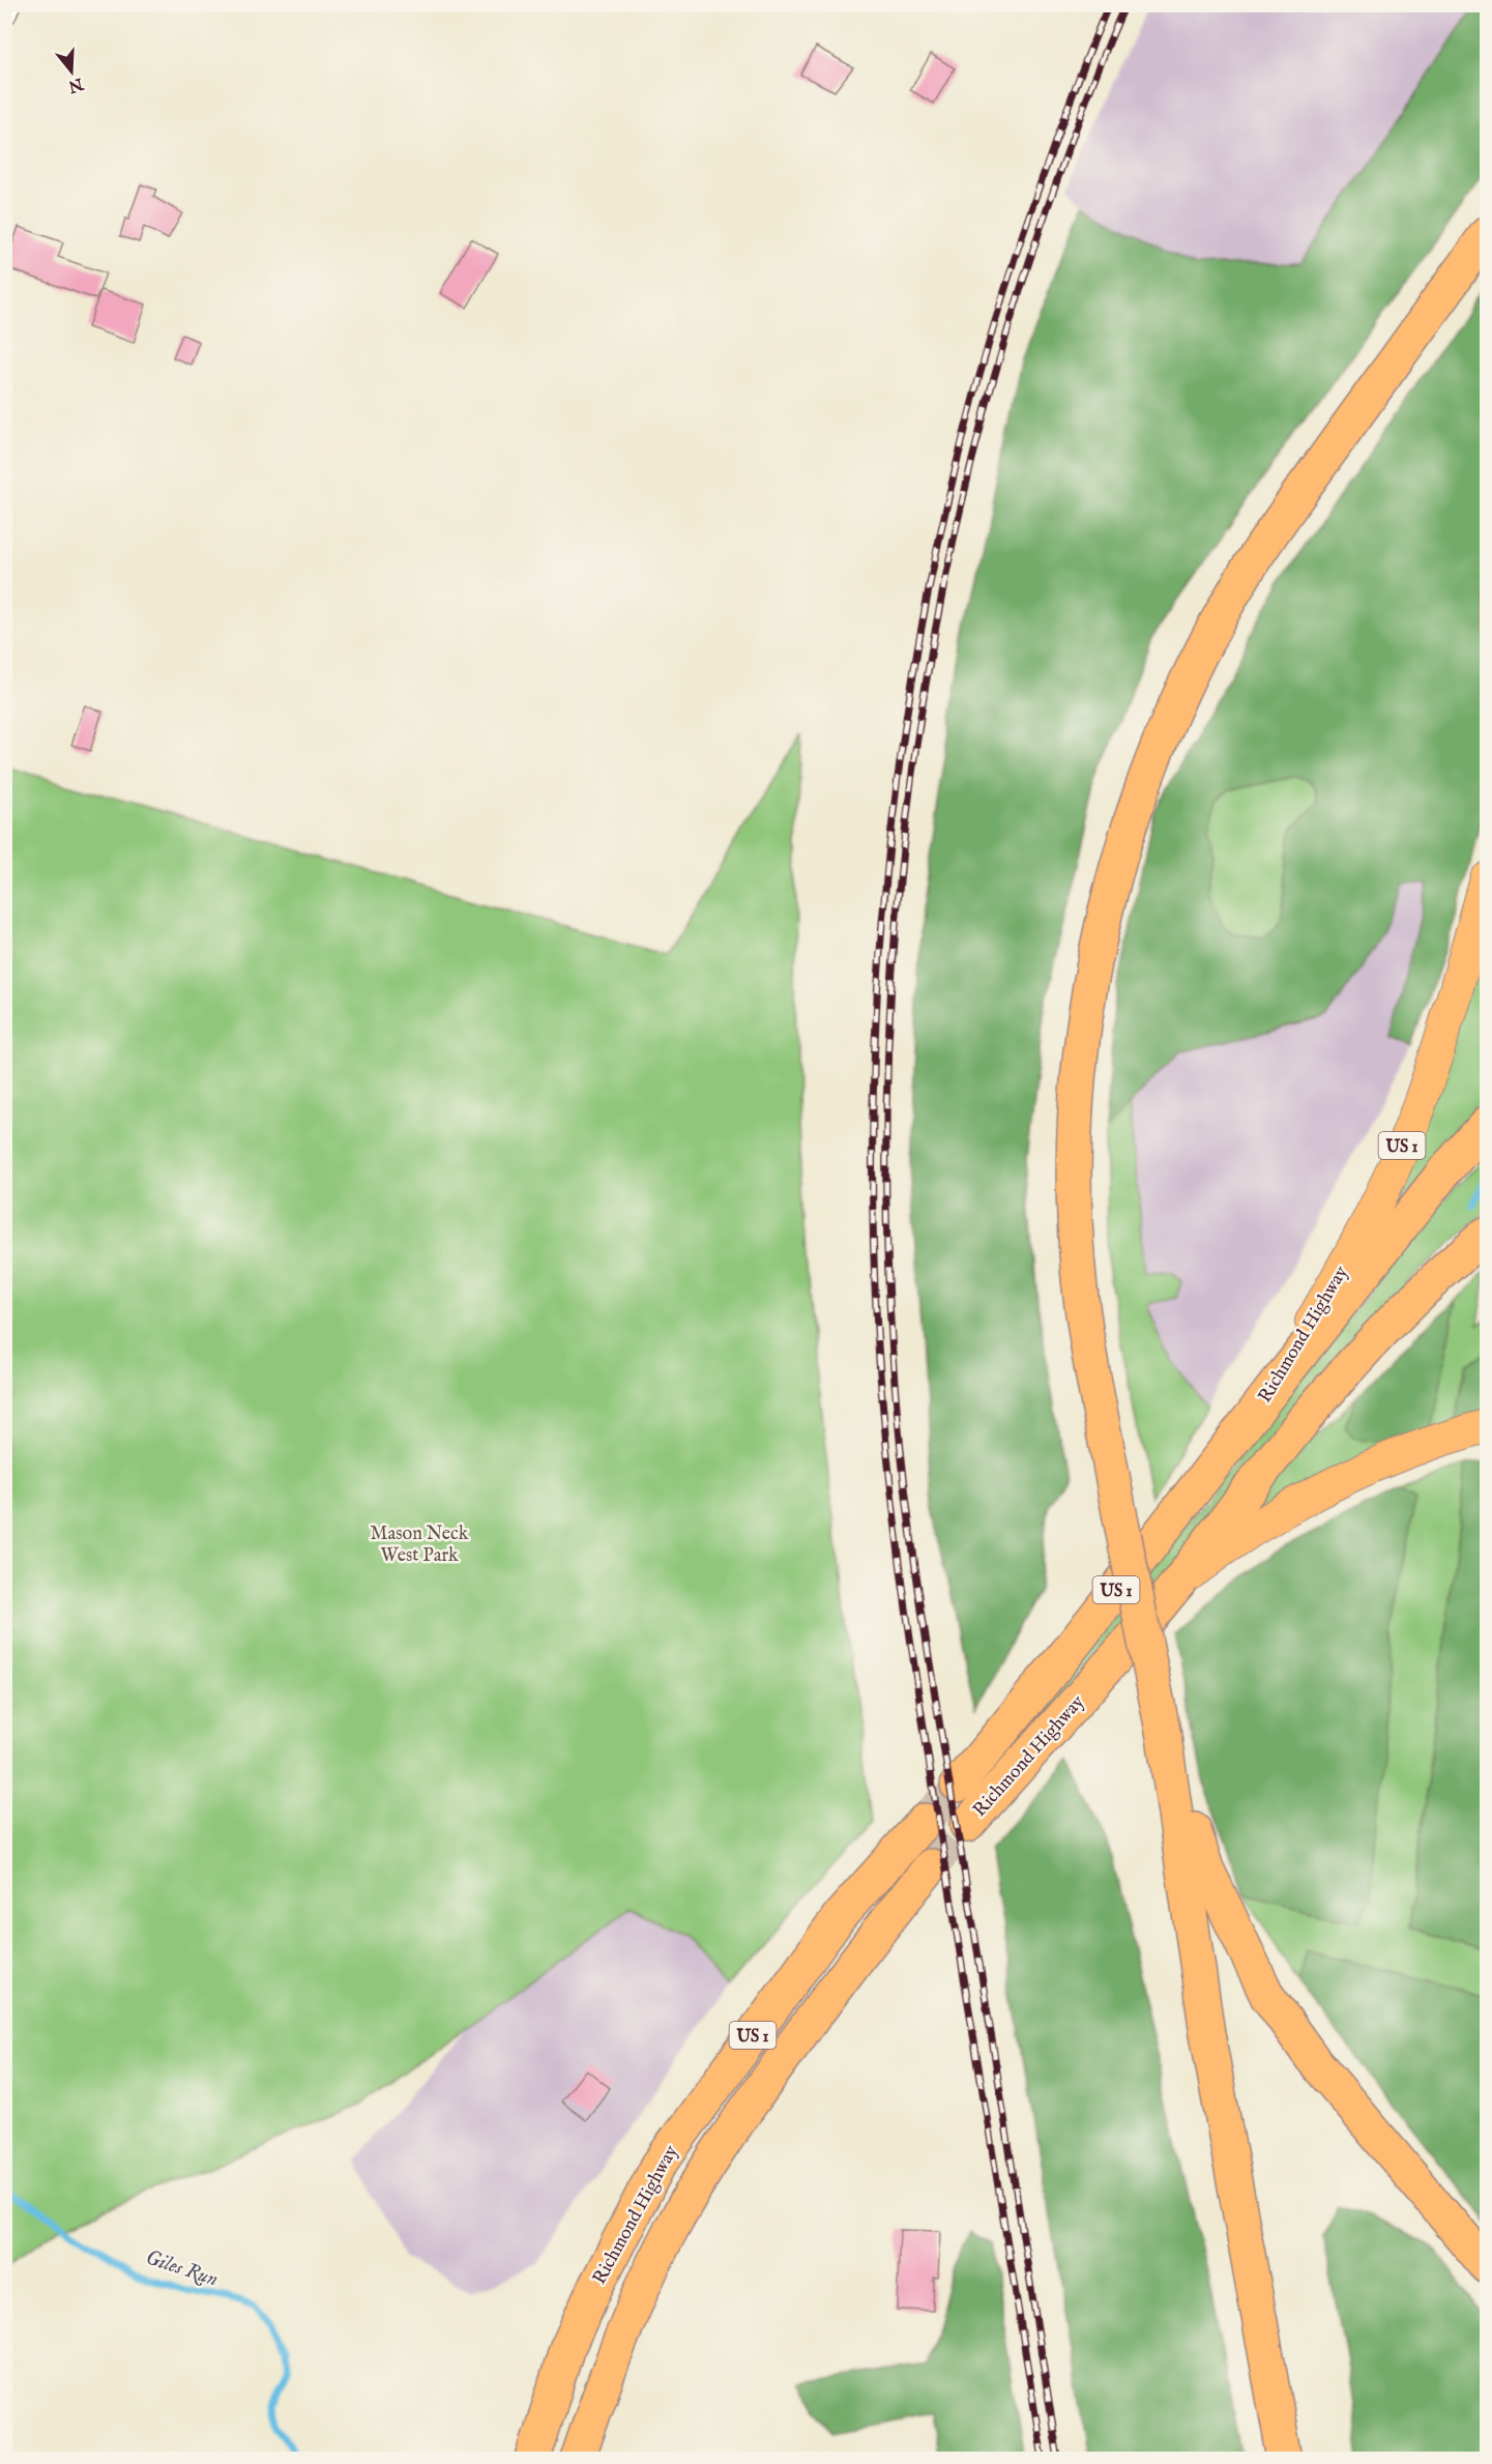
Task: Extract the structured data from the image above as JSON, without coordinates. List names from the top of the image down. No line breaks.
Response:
{"streets":{"highway":["US 1","Richmond Highway"]},"water":["Giles Run"],"parks":["Mason Neck West Park"],"north":"bottom"}
